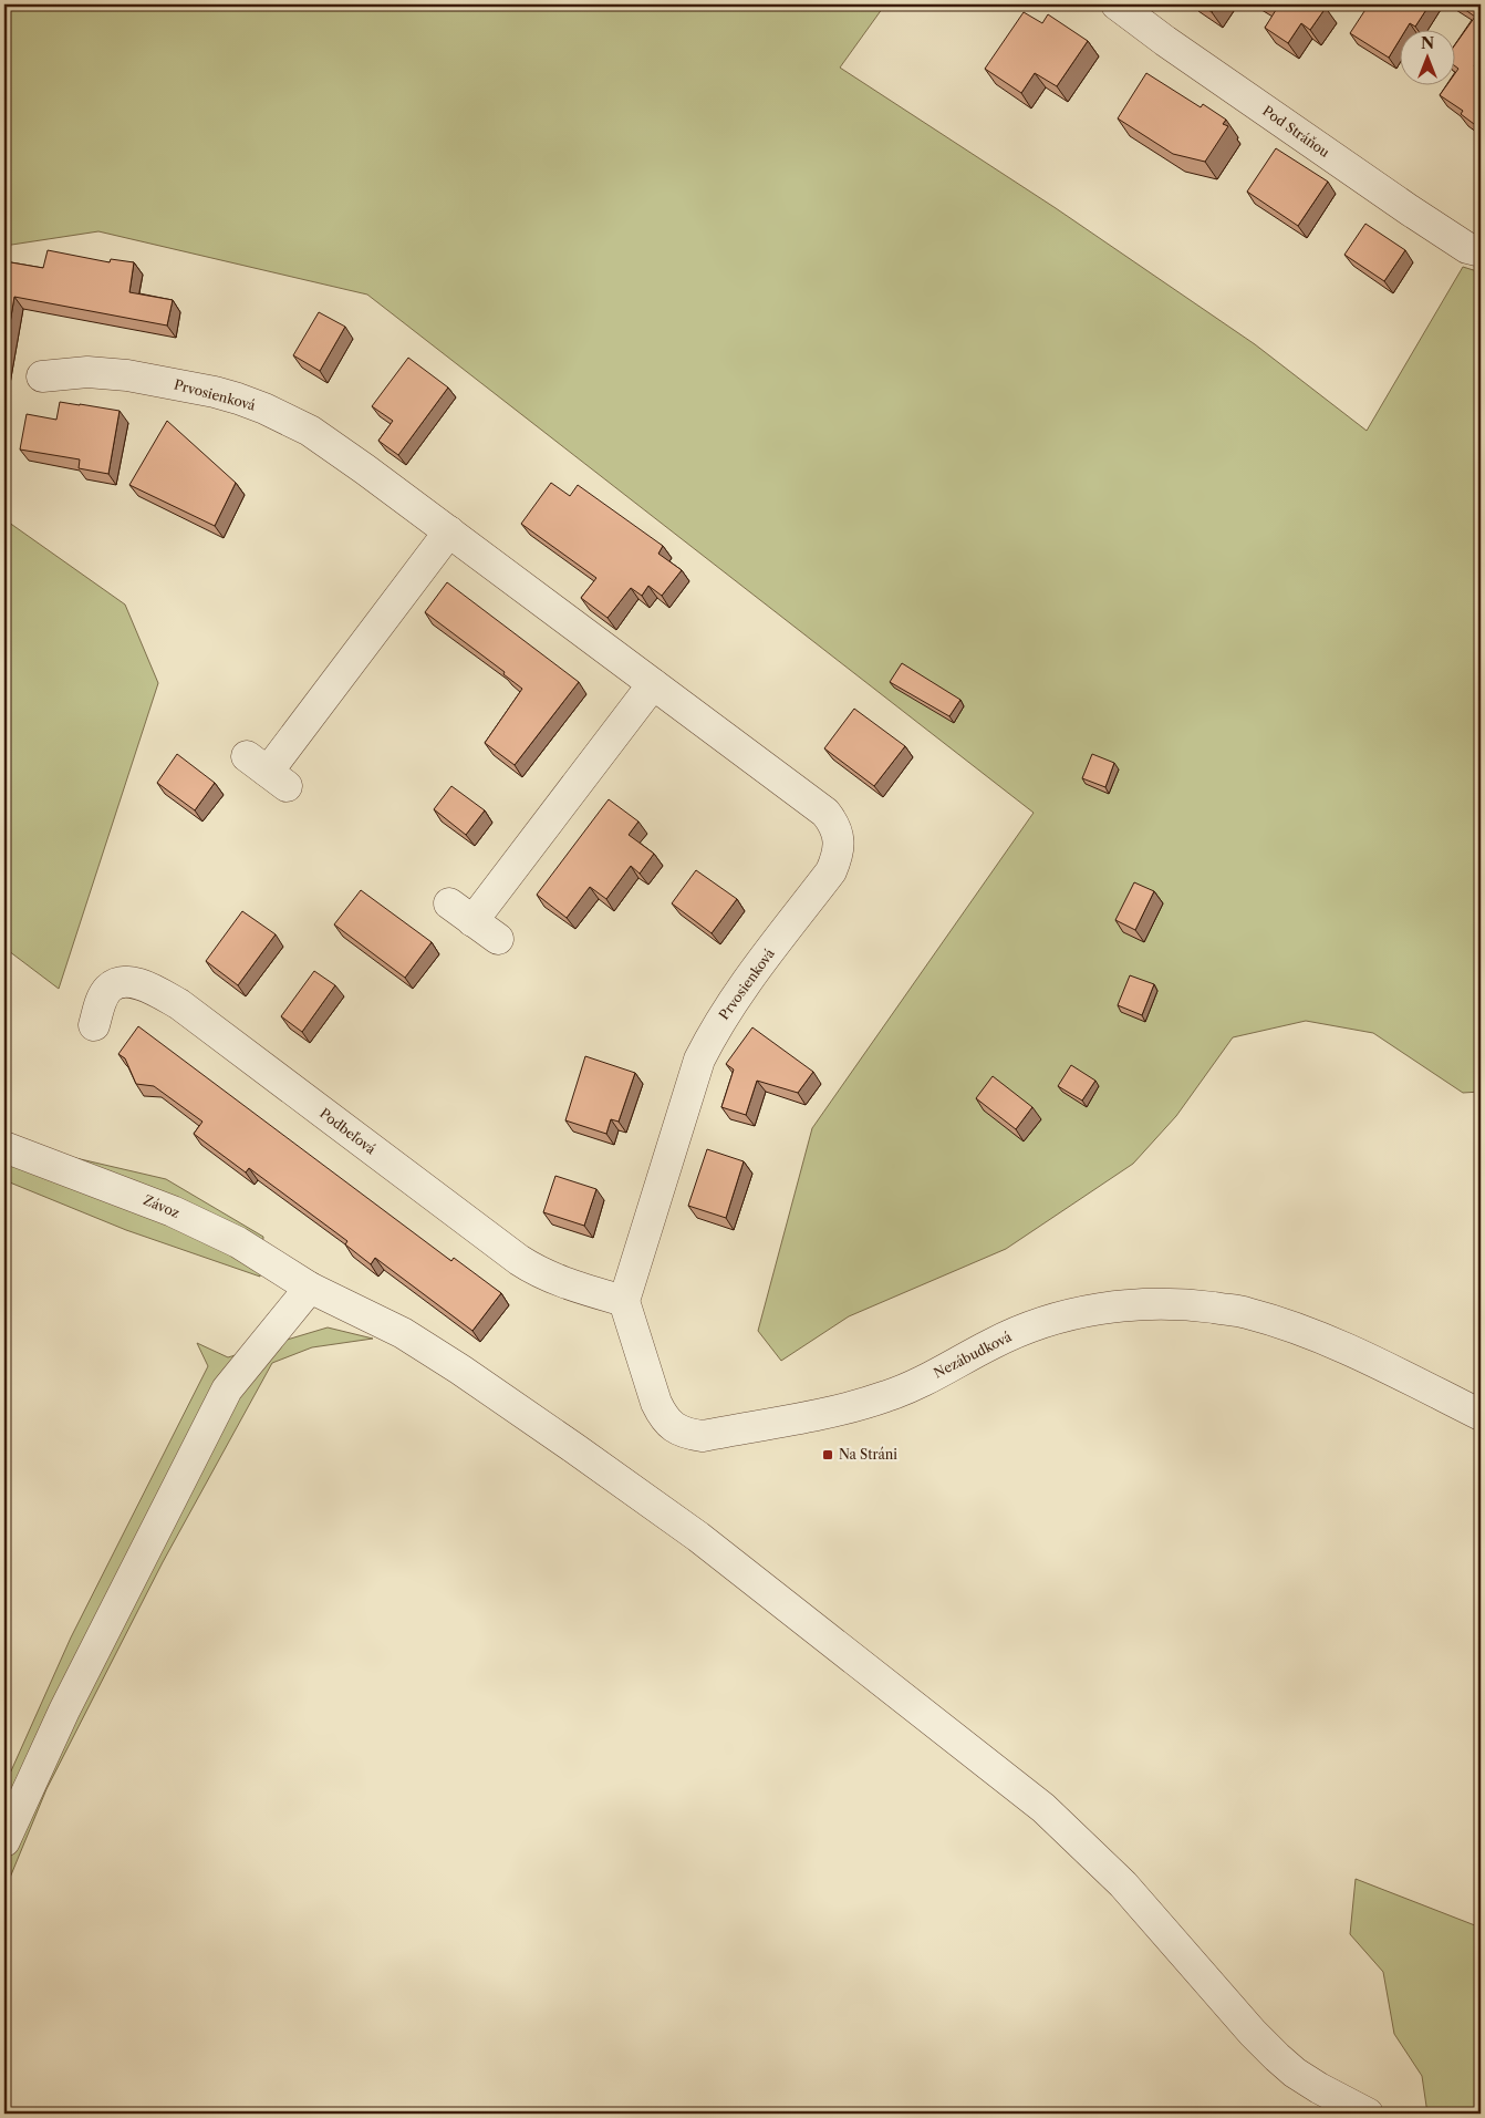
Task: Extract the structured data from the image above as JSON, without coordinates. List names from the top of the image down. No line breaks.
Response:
{"streets":{"street":["Pod Stráňou","Prvosienková","Podbeľová","Závoz","Nezábudková"]},"crossings":[["Prvosienková","Podbeľová"],["Prvosienková","Nezábudková"],["Podbeľová","Nezábudková"]],"places":{"transit":["Na Stráni"]},"north":"top"}
